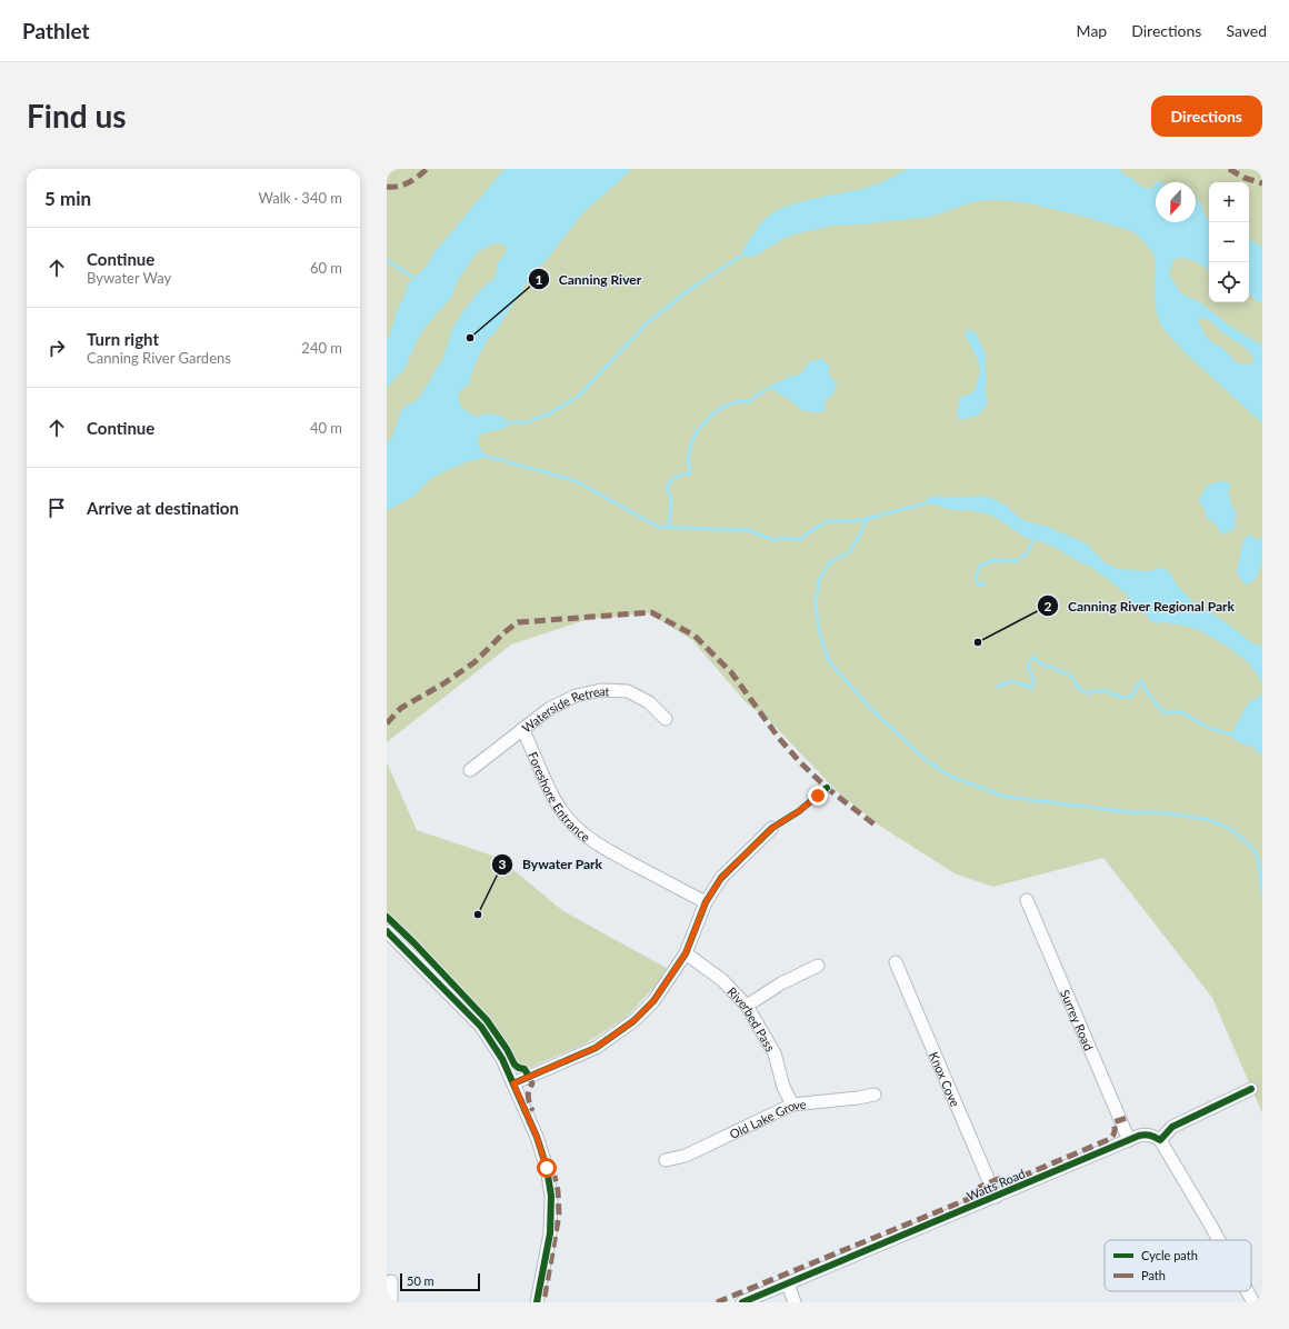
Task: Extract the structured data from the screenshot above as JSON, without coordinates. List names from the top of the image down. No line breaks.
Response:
{"streets":{"street":["Waterside Retreat","Foreshore Entrance","Riverbed Pass","Surrey Road","Knox Cove","Old Lake Grove","Watts Road"]},"crossings":[["Waterside Retreat","Foreshore Entrance"],["Riverbed Pass","Old Lake Grove"],["Surrey Road","Watts Road"],["Knox Cove","Watts Road"]],"places":["Canning River","Canning River Regional Park","Bywater Park"],"legend":["Cycle path","Path"],"scale_bar":"50 m","north":"bottom","page":{"header":"Pathlet","nav":["Map","Directions","Saved"],"buttons":"Directions","title":"Find us","heading":["5 min","Walk · 340 m"],"map_buttons":["+","−"],"list":[["Continue","Bywater Way","60 m"],["Turn right","Canning River Gardens","240 m"],["Continue","40 m"],"Arrive at destination"],"scale":"50 m"}}
